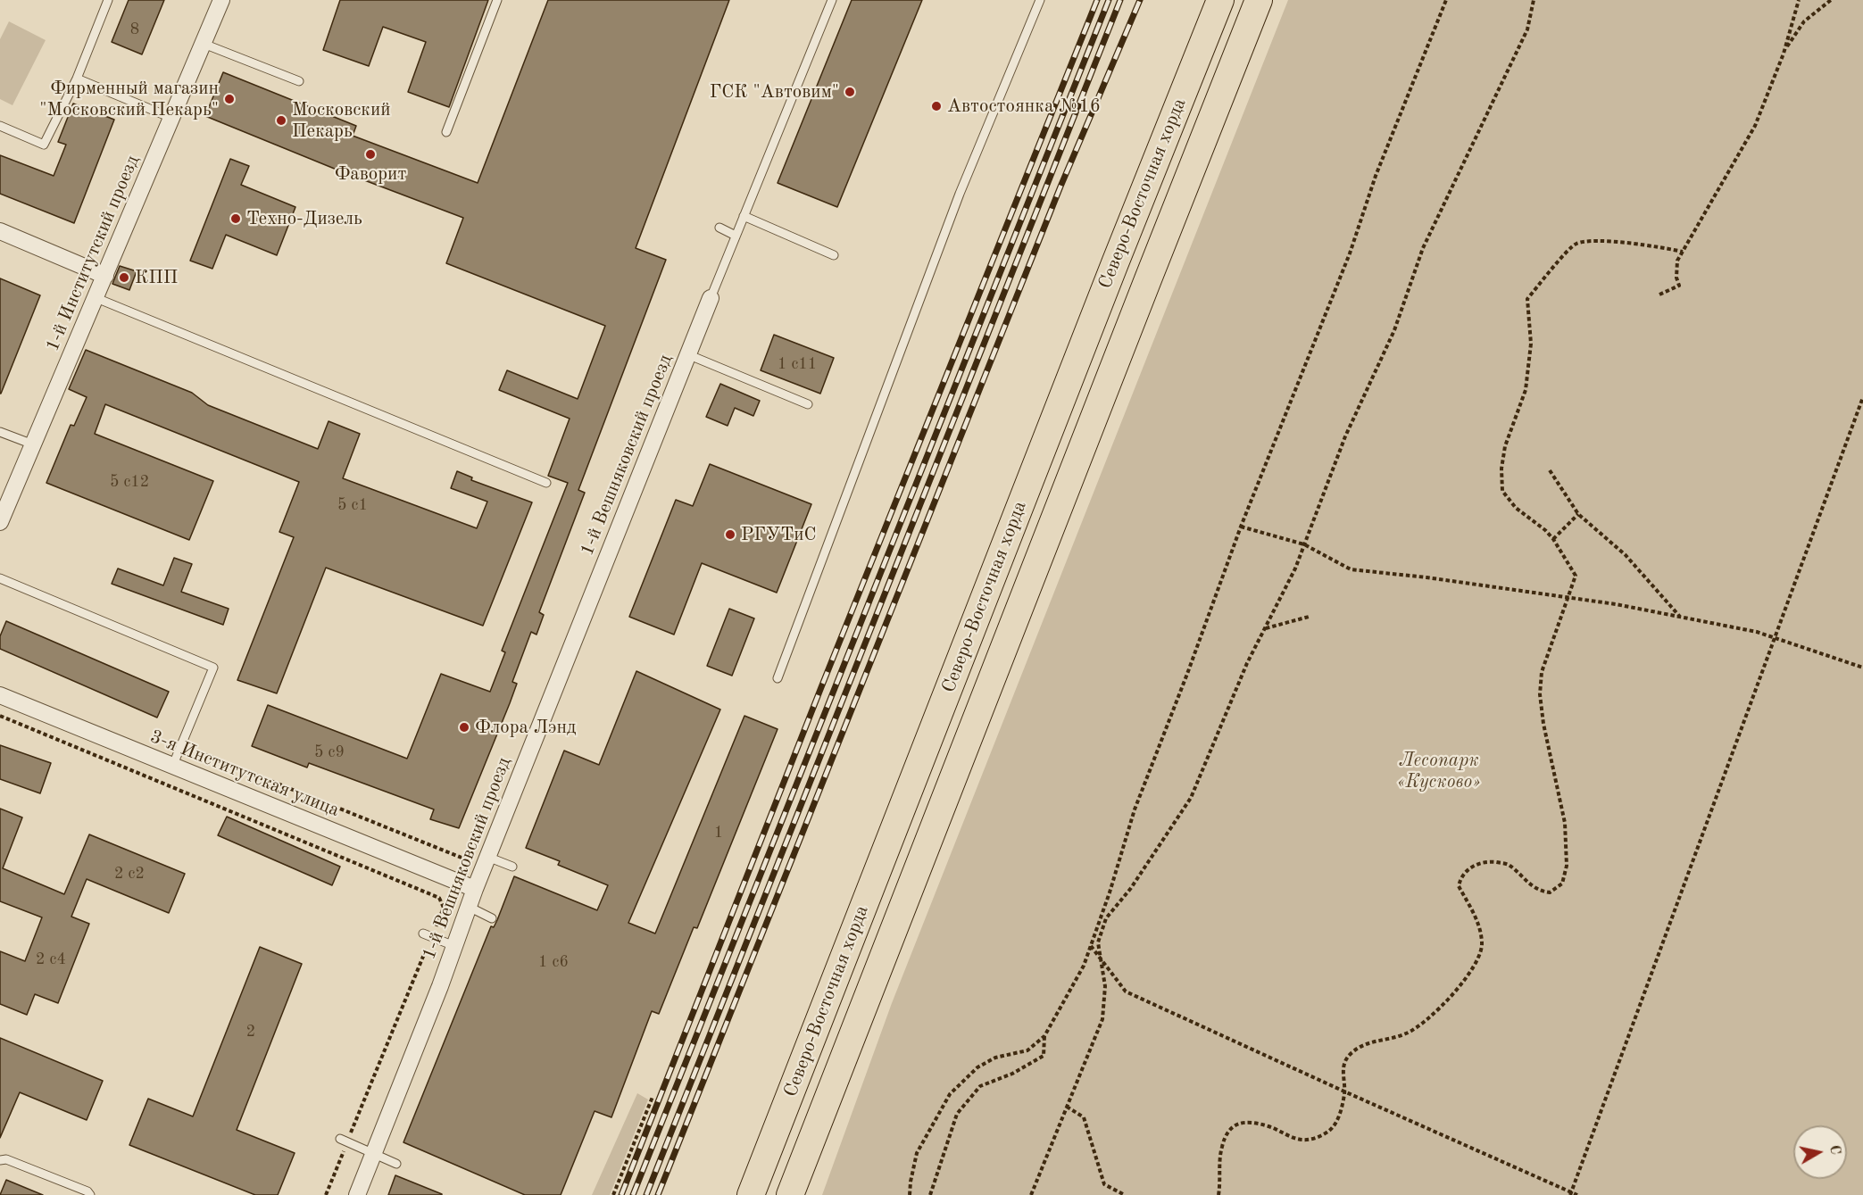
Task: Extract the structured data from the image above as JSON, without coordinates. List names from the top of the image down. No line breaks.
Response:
{"streets":{"main road":["Северо-Восточная хорда"],"street":["1-й Институтский проезд","1-й Вешняковский проезд","3-я Институтская улица"]},"crossings":[["1-й Вешняковский проезд","3-я Институтская улица"]],"parks":["Лесопарк «Кусково»"],"places":["ГСК \"Автовим\"","Фирменный магазин \"Московский Пекарь\"","Автостоянка №16","Московский Пекарь","Фаворит","Техно-Дизель","КПП","РГУТиС","Флора Лэнд"],"house_numbers":["8","1 с11","5 с12","5 с1","5 с9","1","2 с2","2 с4","1 с6","2"],"north":"right"}
